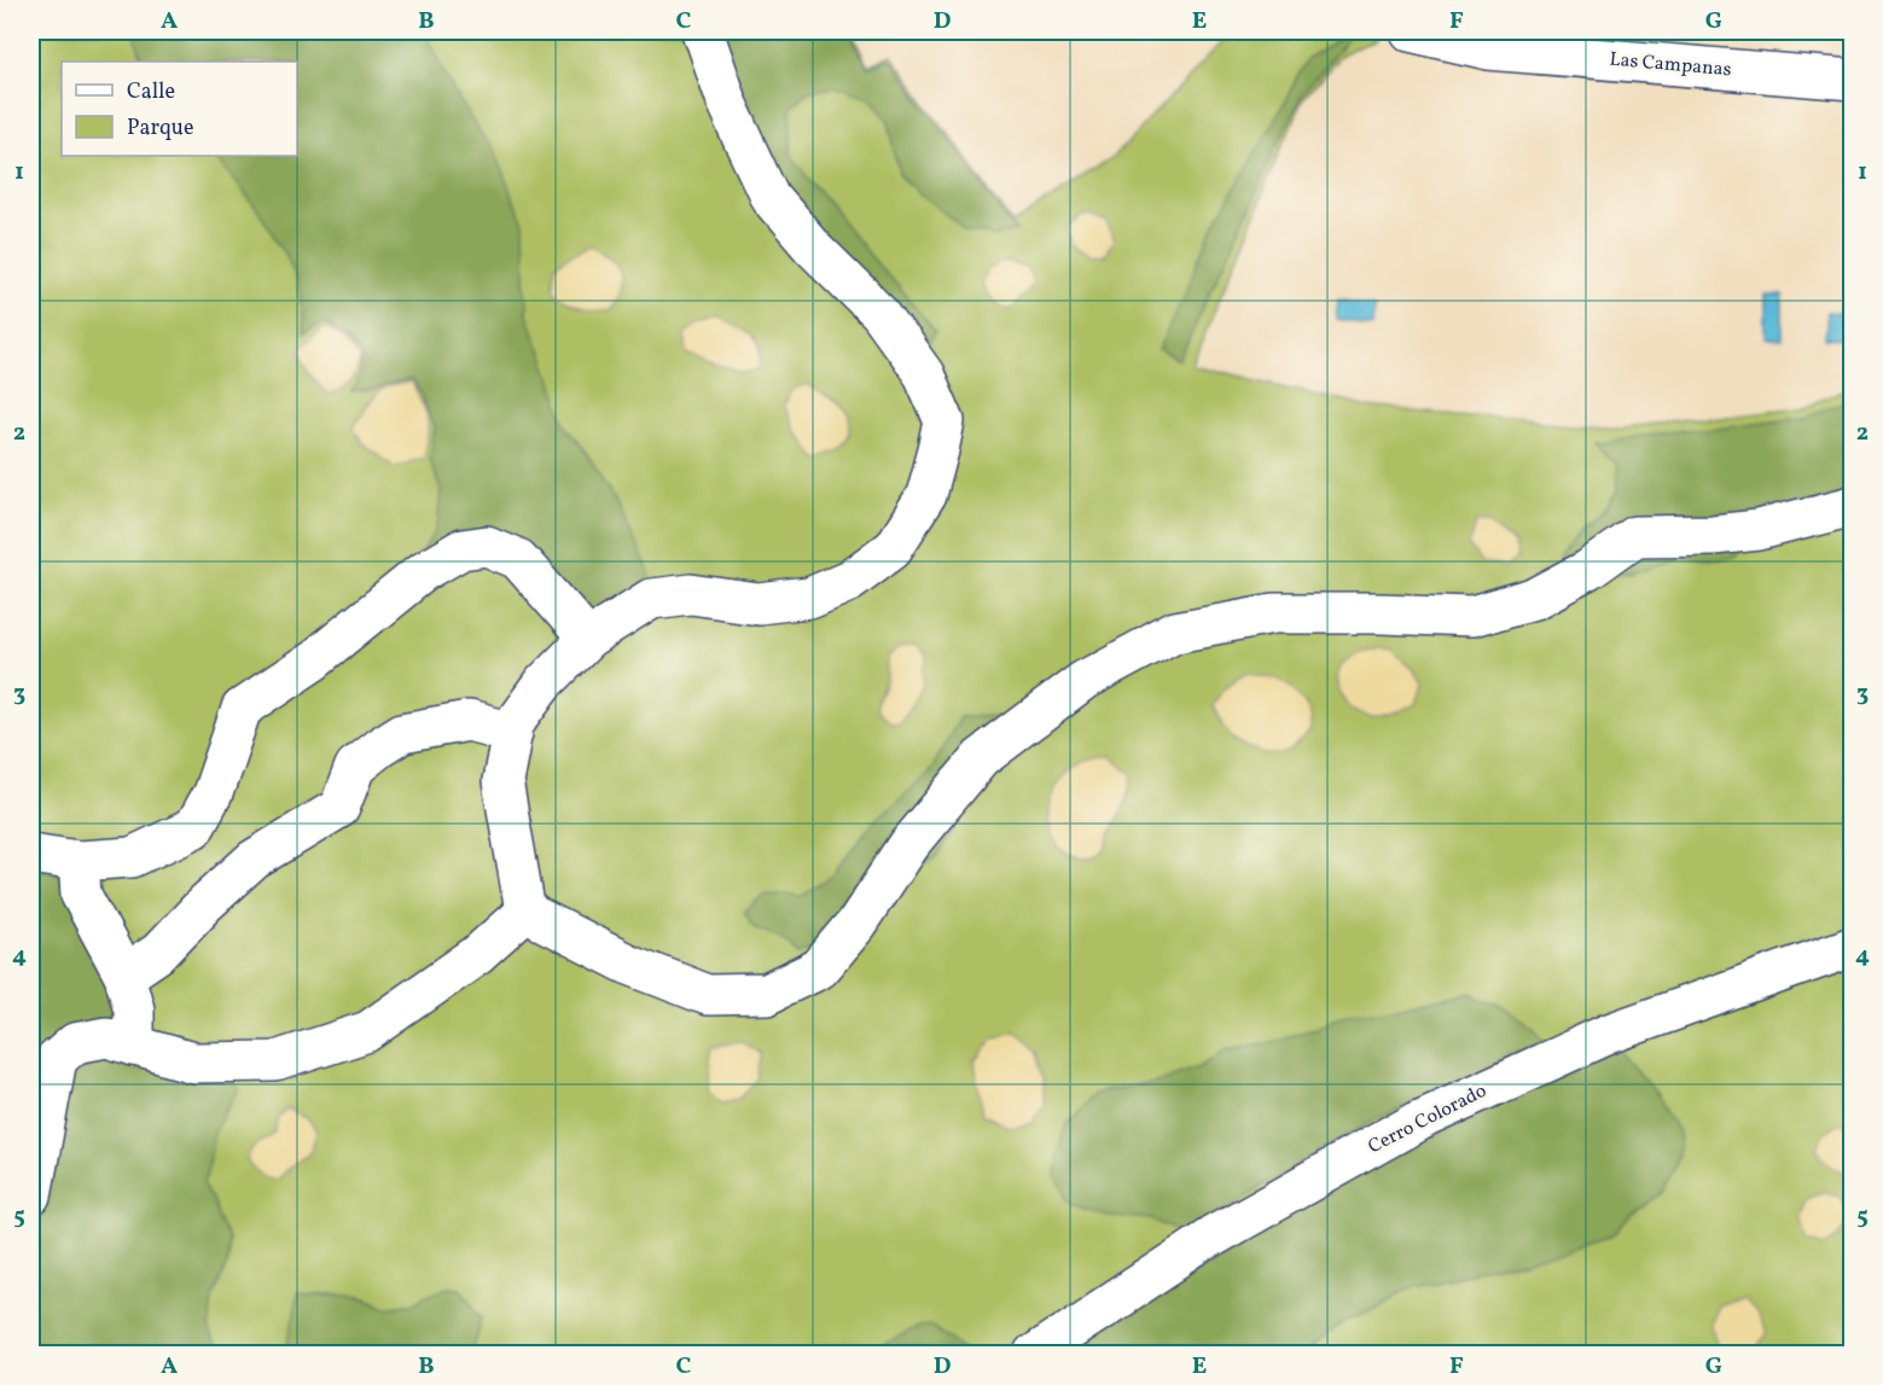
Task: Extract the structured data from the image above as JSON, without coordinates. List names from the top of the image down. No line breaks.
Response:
{"streets":{"street":["Las Campanas","Cerro Colorado"]},"legend":["Calle","Parque"],"grid":{"columns":["A","B","C","D","E","F","G"],"rows":["1","2","3","4","5"]}}
